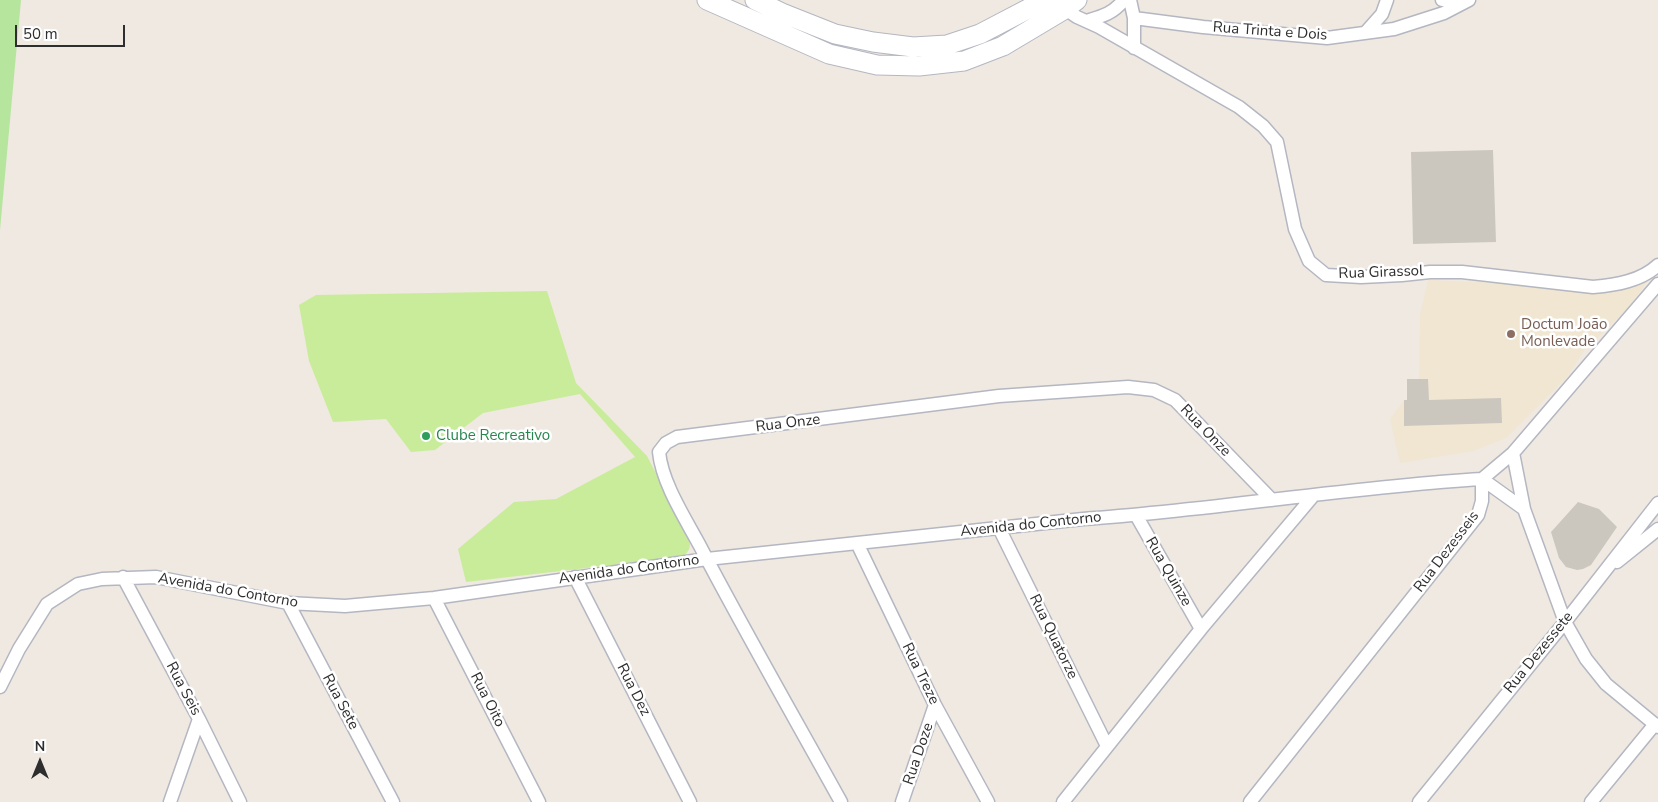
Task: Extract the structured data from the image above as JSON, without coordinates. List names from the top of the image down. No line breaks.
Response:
{"streets":{"street":["Rua Trinta e Dois","Rua Girassol","Rua Onze","Avenida do Contorno","Rua Dezesseis","Rua Quinze","Rua Quatorze","Rua Dezessete","Rua Treze","Rua Seis","Rua Dez","Rua Oito","Rua Sete","Rua Doze"]},"crossings":[["Rua Onze","Avenida do Contorno"],["Avenida do Contorno","Rua Dezesseis"],["Avenida do Contorno","Rua Quinze"],["Avenida do Contorno","Rua Quatorze"],["Avenida do Contorno","Rua Treze"],["Avenida do Contorno","Rua Seis"],["Avenida do Contorno","Rua Dez"],["Avenida do Contorno","Rua Oito"],["Avenida do Contorno","Rua Sete"],["Rua Treze","Rua Doze"]],"places":["Doctum João Monlevade","Clube Recreativo"],"scale_bar":"50 m","north":"top"}
